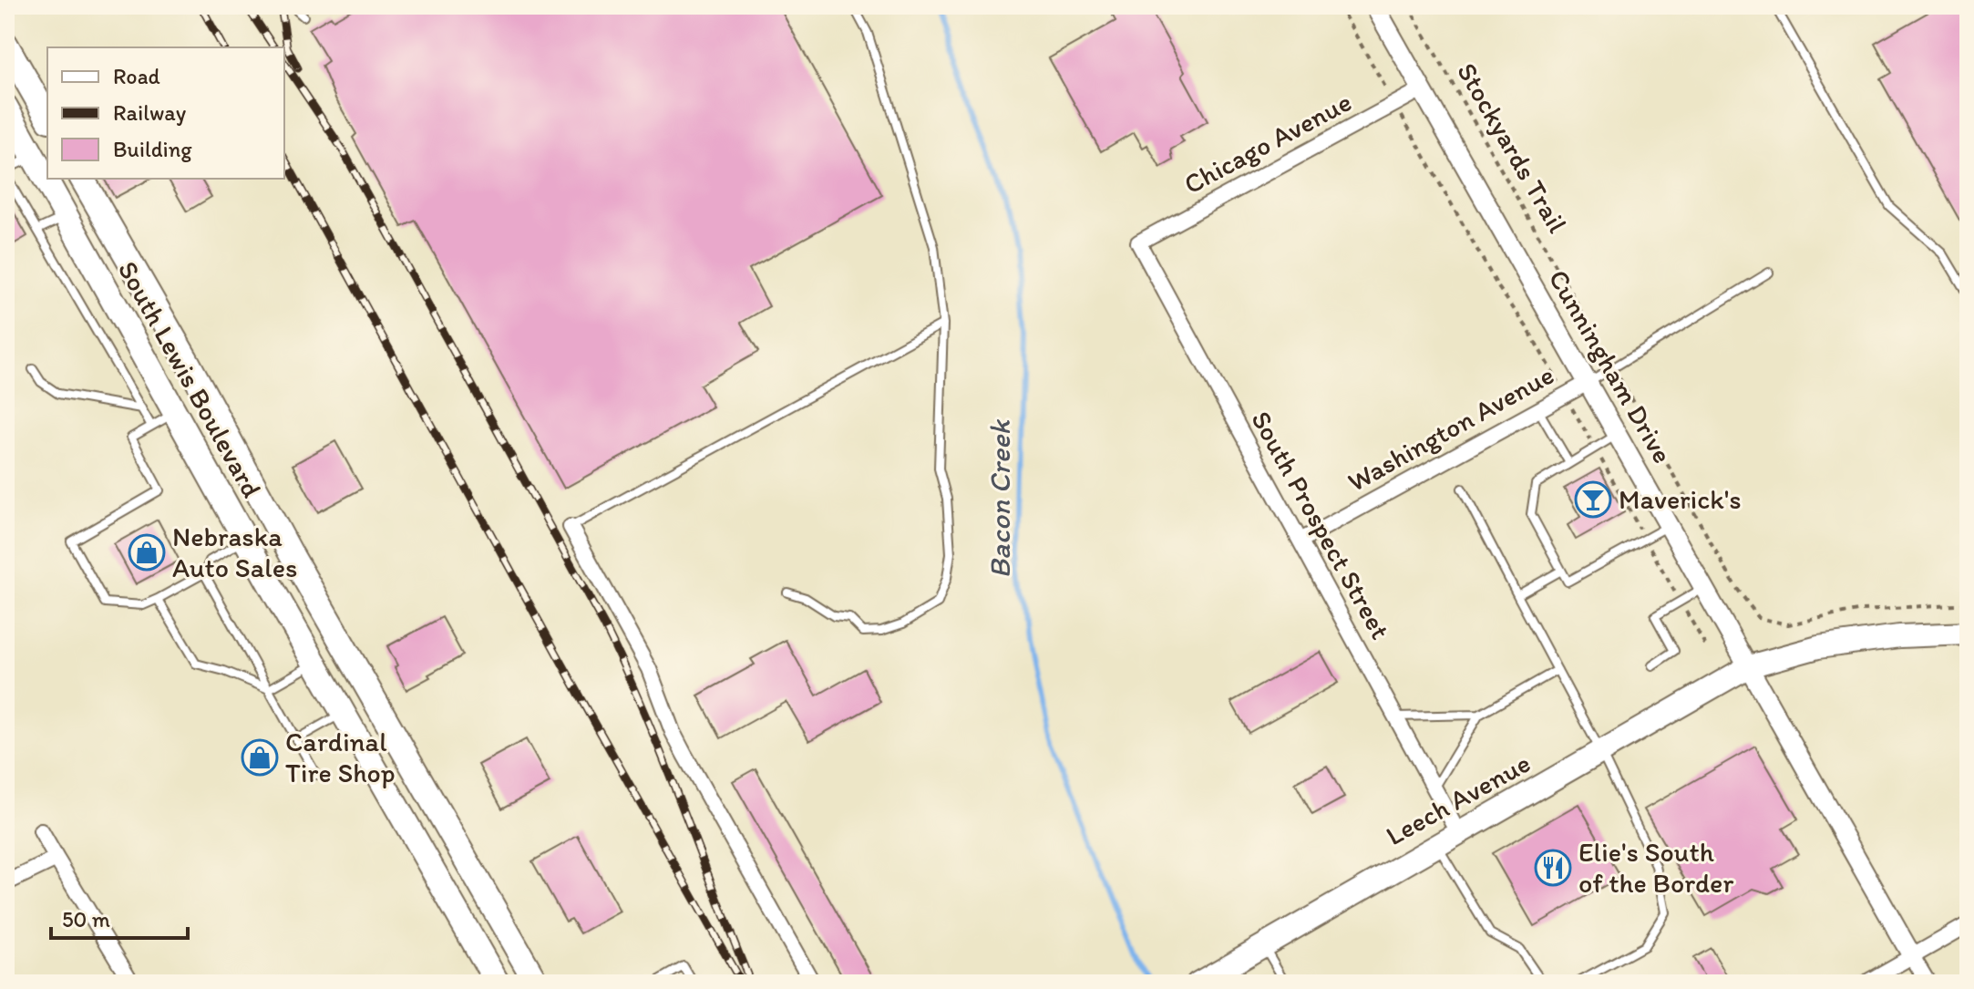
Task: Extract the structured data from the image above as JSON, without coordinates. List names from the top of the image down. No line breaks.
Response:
{"streets":{"main road":["South Lewis Boulevard","Leech Avenue"],"street":["Chicago Avenue","Cunningham Drive","Washington Avenue","South Prospect Street"],"path":["Stockyards Trail"]},"crossings":[["Chicago Avenue","Cunningham Drive"],["Chicago Avenue","South Prospect Street"],["Cunningham Drive","Washington Avenue"],["Cunningham Drive","Leech Avenue"],["Washington Avenue","South Prospect Street"],["South Prospect Street","Leech Avenue"]],"water":["Bacon Creek"],"places":{"bar":["Maverick's"],"shop":["Nebraska Auto Sales","Cardinal Tire Shop"],"restaurant":["Elie's South of the Border"]},"legend":["Road","Railway","Building"],"scale_bar":"50 m"}
